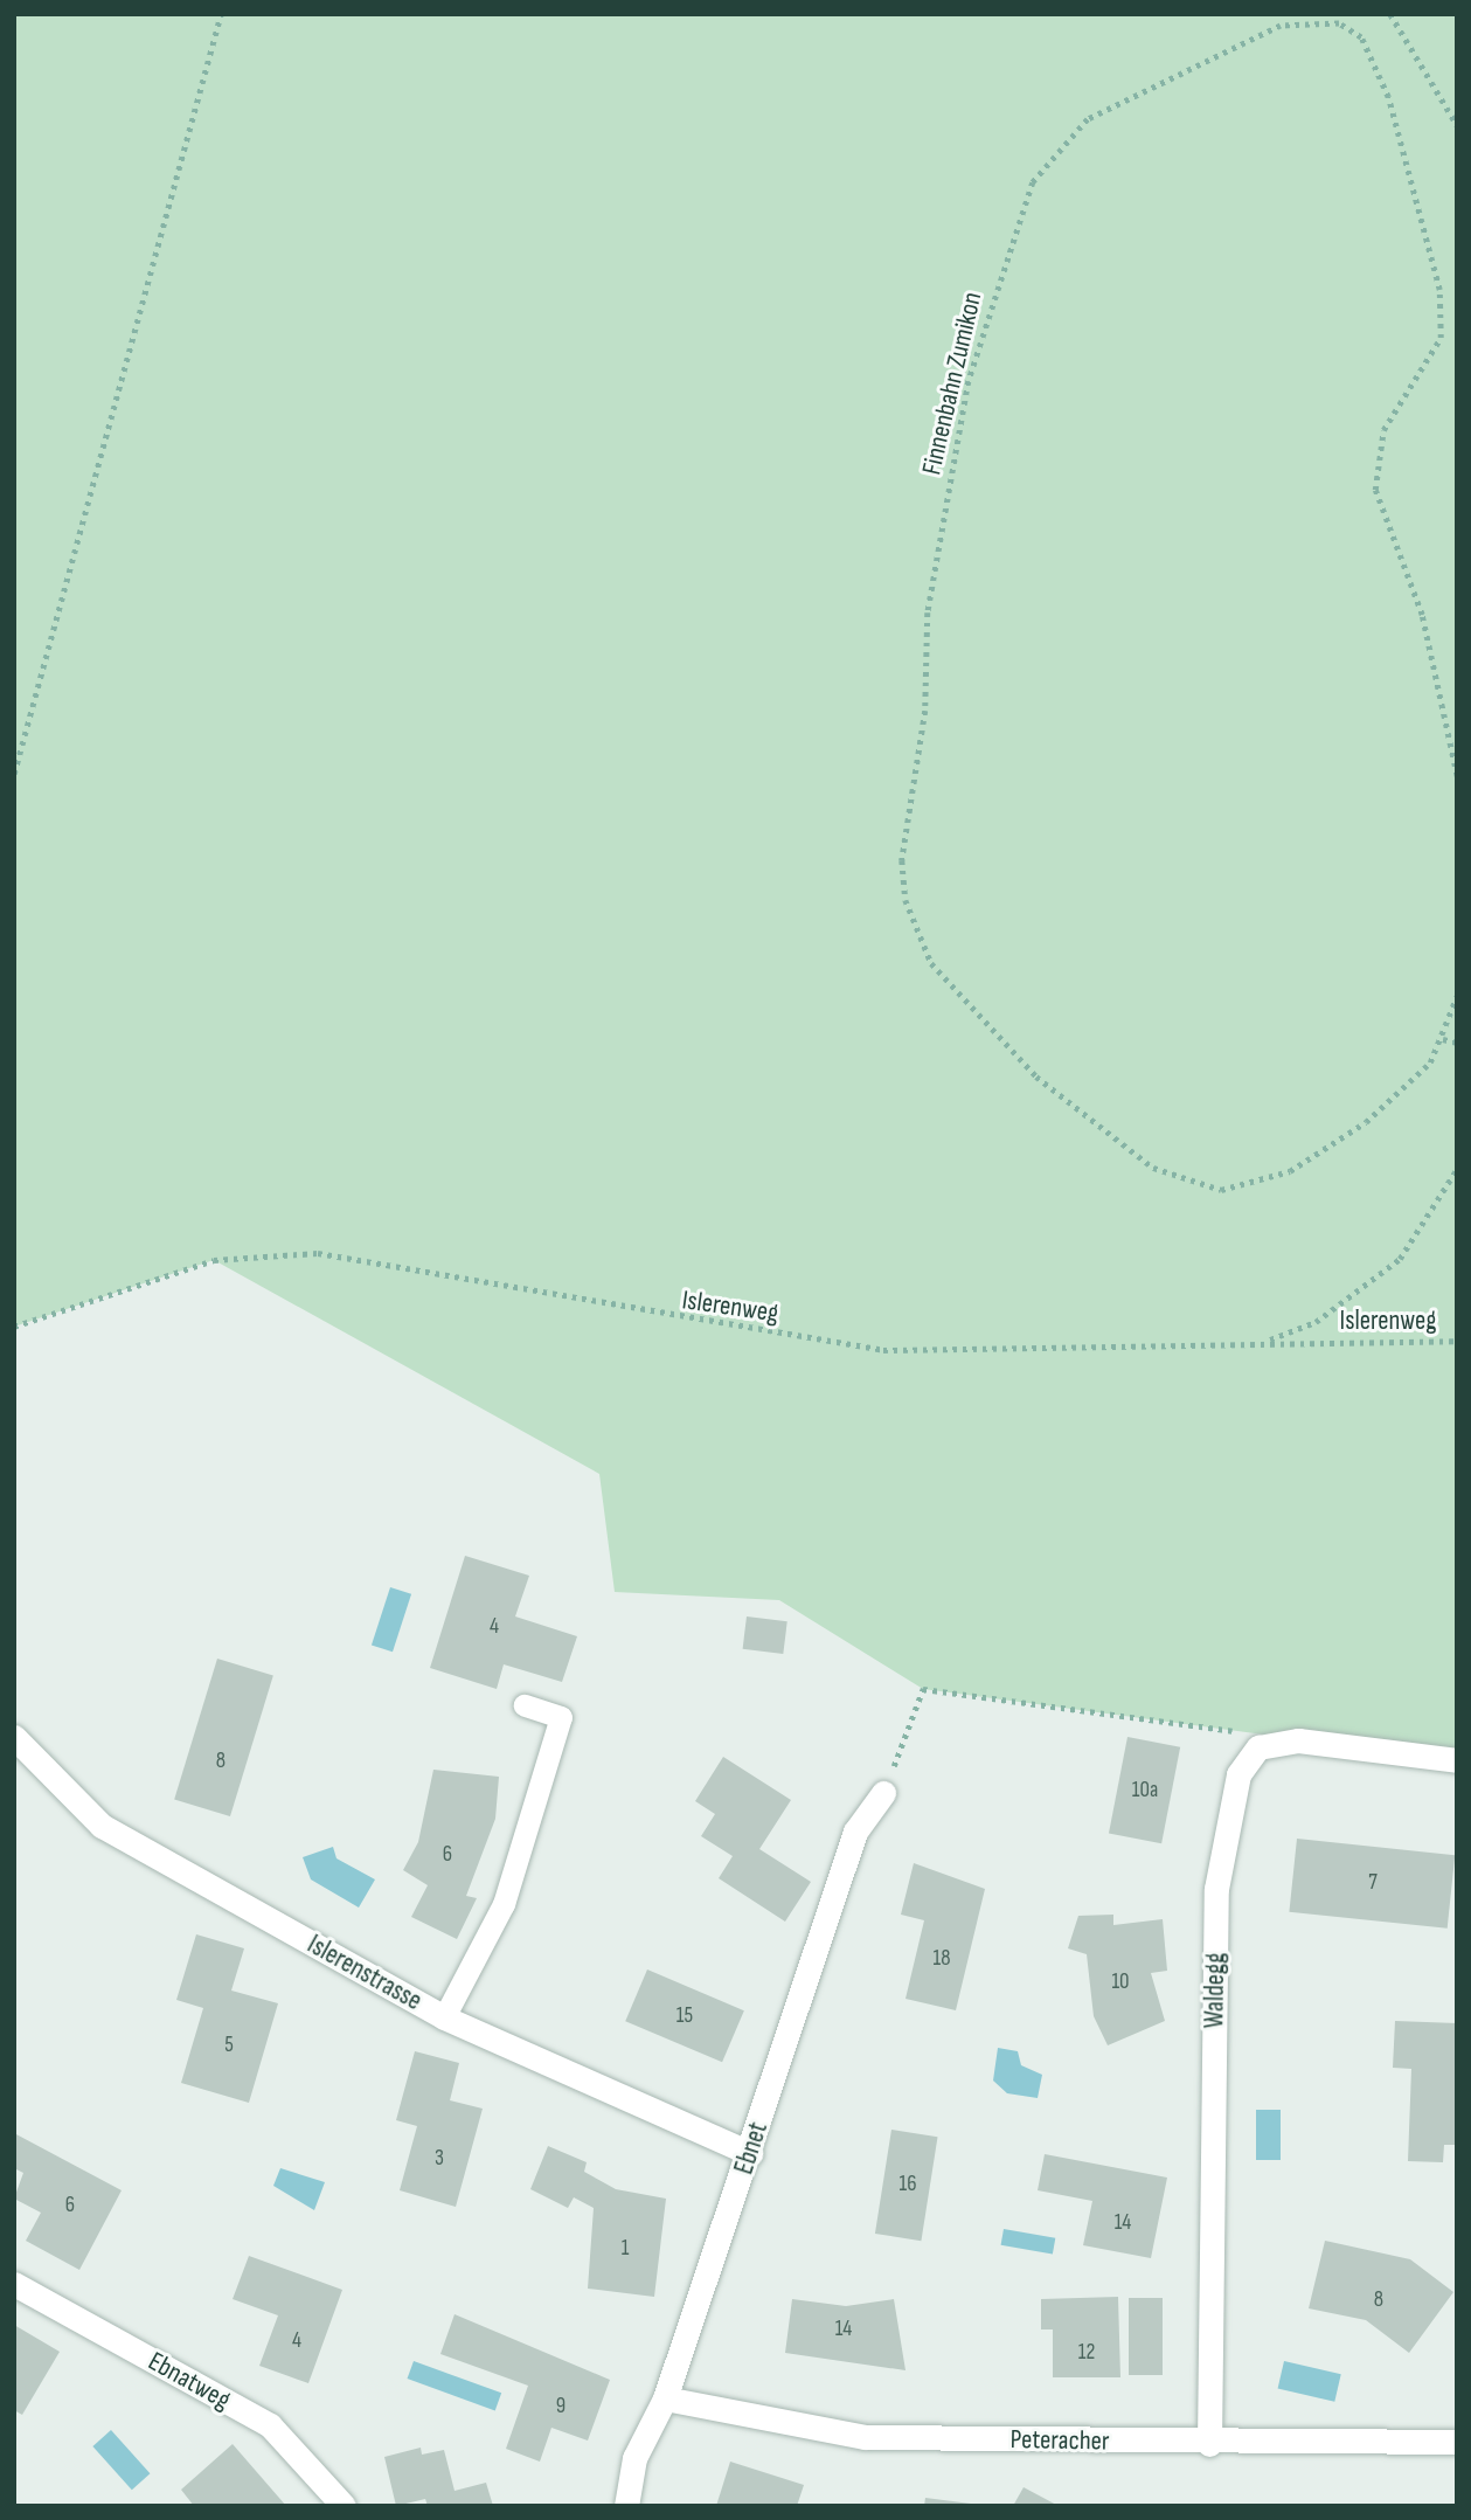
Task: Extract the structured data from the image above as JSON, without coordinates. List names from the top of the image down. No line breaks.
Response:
{"streets":{"street":["Islerenstrasse","Waldegg","Ebnet","Ebnatweg","Peteracher"],"path":["Finnenbahn Zumikon","Islerenweg"]},"crossings":[["Islerenstrasse","Ebnet"],["Waldegg","Peteracher"],["Ebnet","Peteracher"]],"house_numbers":["4","8","10a","6","7","18","10","15","5","3","16","6","14","1","8","14","4","12","9"]}
